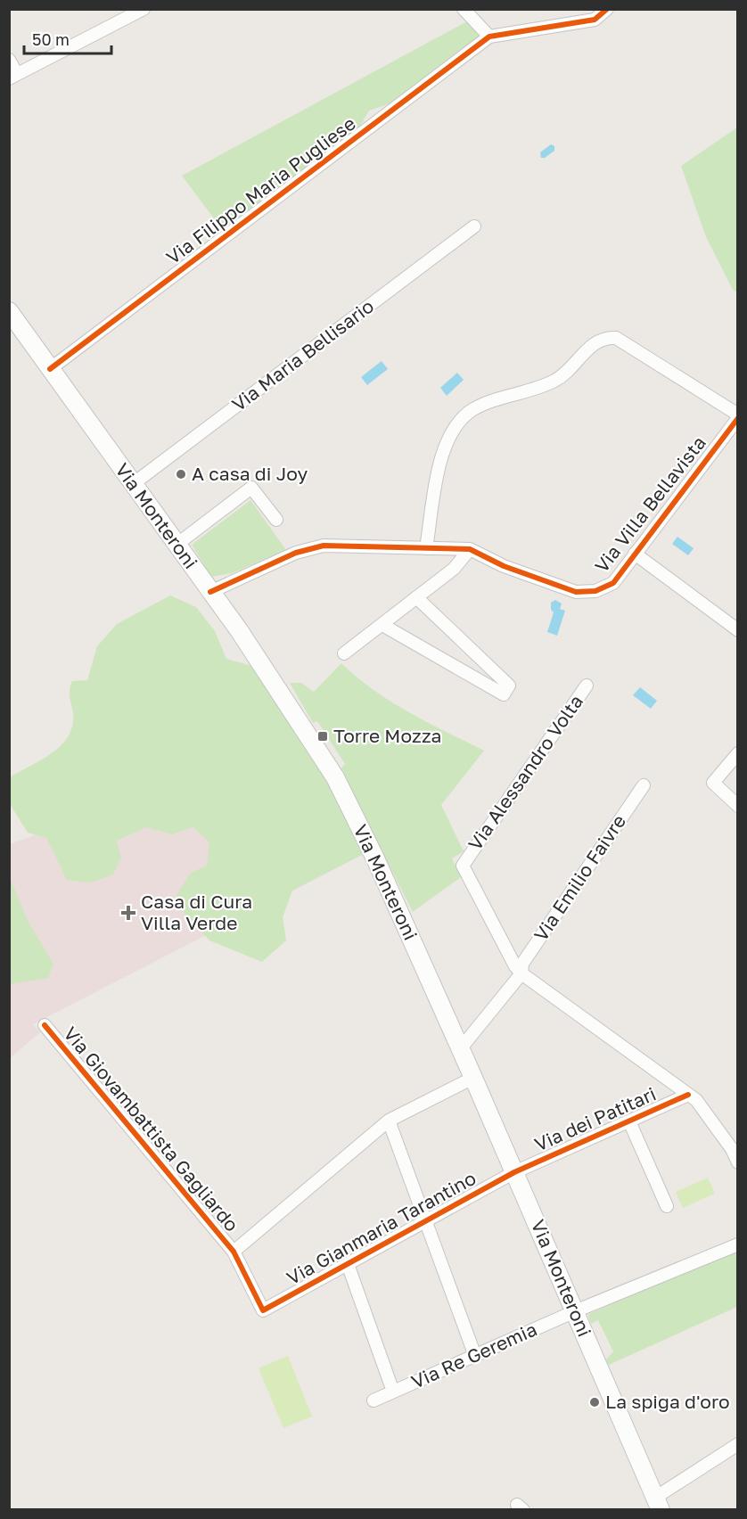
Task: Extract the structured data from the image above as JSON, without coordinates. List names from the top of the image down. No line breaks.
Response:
{"streets":{"main road":["Via Monteroni"],"street":["Via Filippo Maria Pugliese","Via Maria Bellisario","Via Villa Bellavista","Via Alessandro Volta","Via Emilio Faivre","Via dei Patitari","Via Giovambattista Gagliardo","Via Gianmaria Tarantino","Via Re Geremia"]},"crossings":[["Via Filippo Maria Pugliese","Via Monteroni"],["Via Maria Bellisario","Via Monteroni"],["Via Villa Bellavista","Via Monteroni"],["Via Monteroni","Via Emilio Faivre"],["Via Monteroni","Via dei Patitari"],["Via Monteroni","Via Gianmaria Tarantino"],["Via Monteroni","Via Re Geremia"],["Via Alessandro Volta","Via Emilio Faivre"],["Via dei Patitari","Via Gianmaria Tarantino"],["Via Giovambattista Gagliardo","Via Gianmaria Tarantino"]],"places":{"other":["A casa di Joy","La spiga d'oro"],"transit":["Torre Mozza"],"health":["Casa di Cura Villa Verde"]},"scale_bar":"50 m"}
